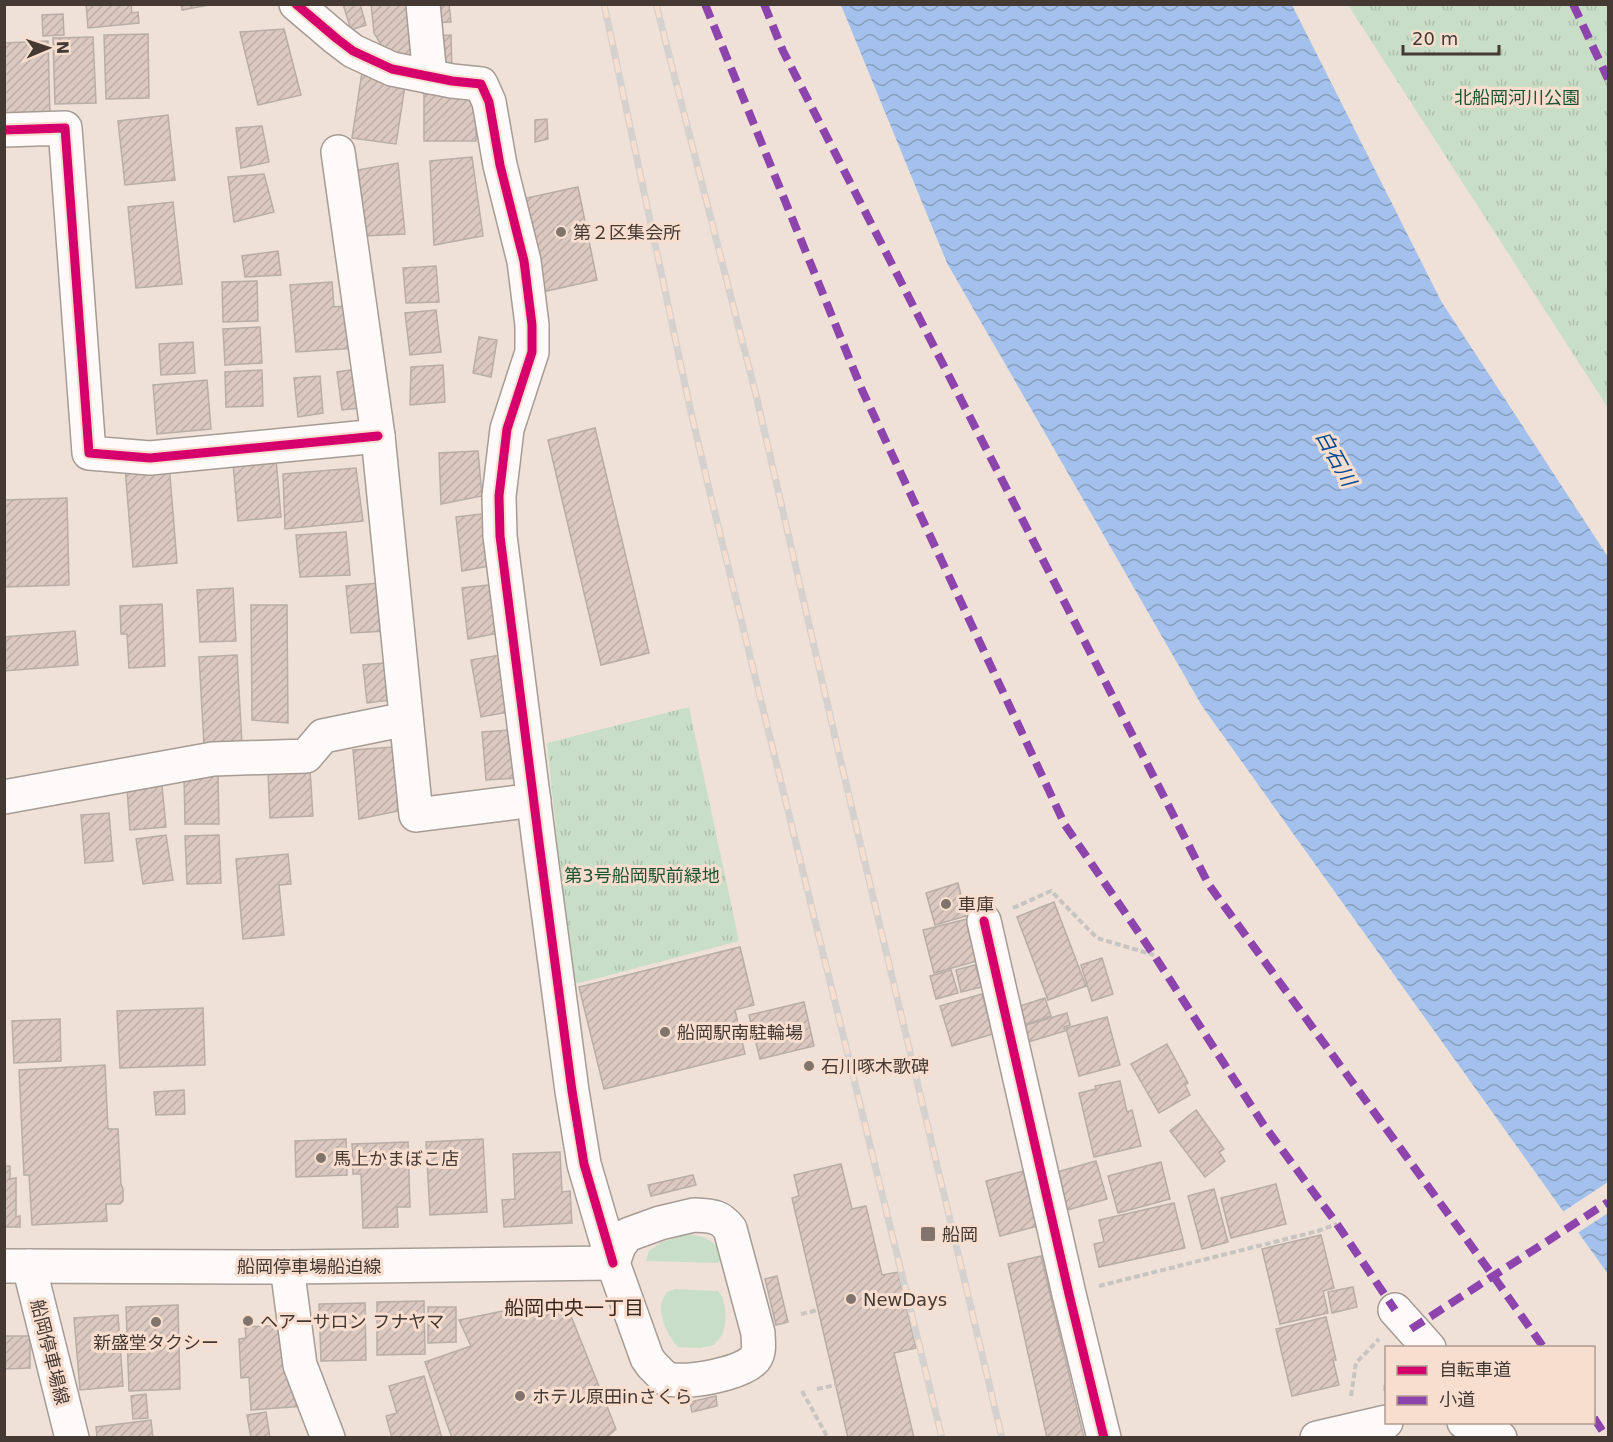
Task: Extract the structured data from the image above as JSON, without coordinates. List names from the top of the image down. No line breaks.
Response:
{"streets":{"street":["船岡停車場船迫線","船岡停車場線"]},"crossings":[["船岡停車場船迫線","船岡停車場線"]],"districts":["船岡中央一丁目"],"water":["白石川"],"parks":["北船岡河川公園","第3号船岡駅前緑地"],"places":{"other":["第２区集会所","車庫","船岡駅南駐輪場","石川啄木歌碑","馬上かまぼこ店","NewDays","ヘアーサロン フナヤマ","新盛堂タクシー","ホテル原田inさくら"],"transit":["船岡"]},"legend":["自転車道","小道"],"scale_bar":"20 m","north":"right"}
